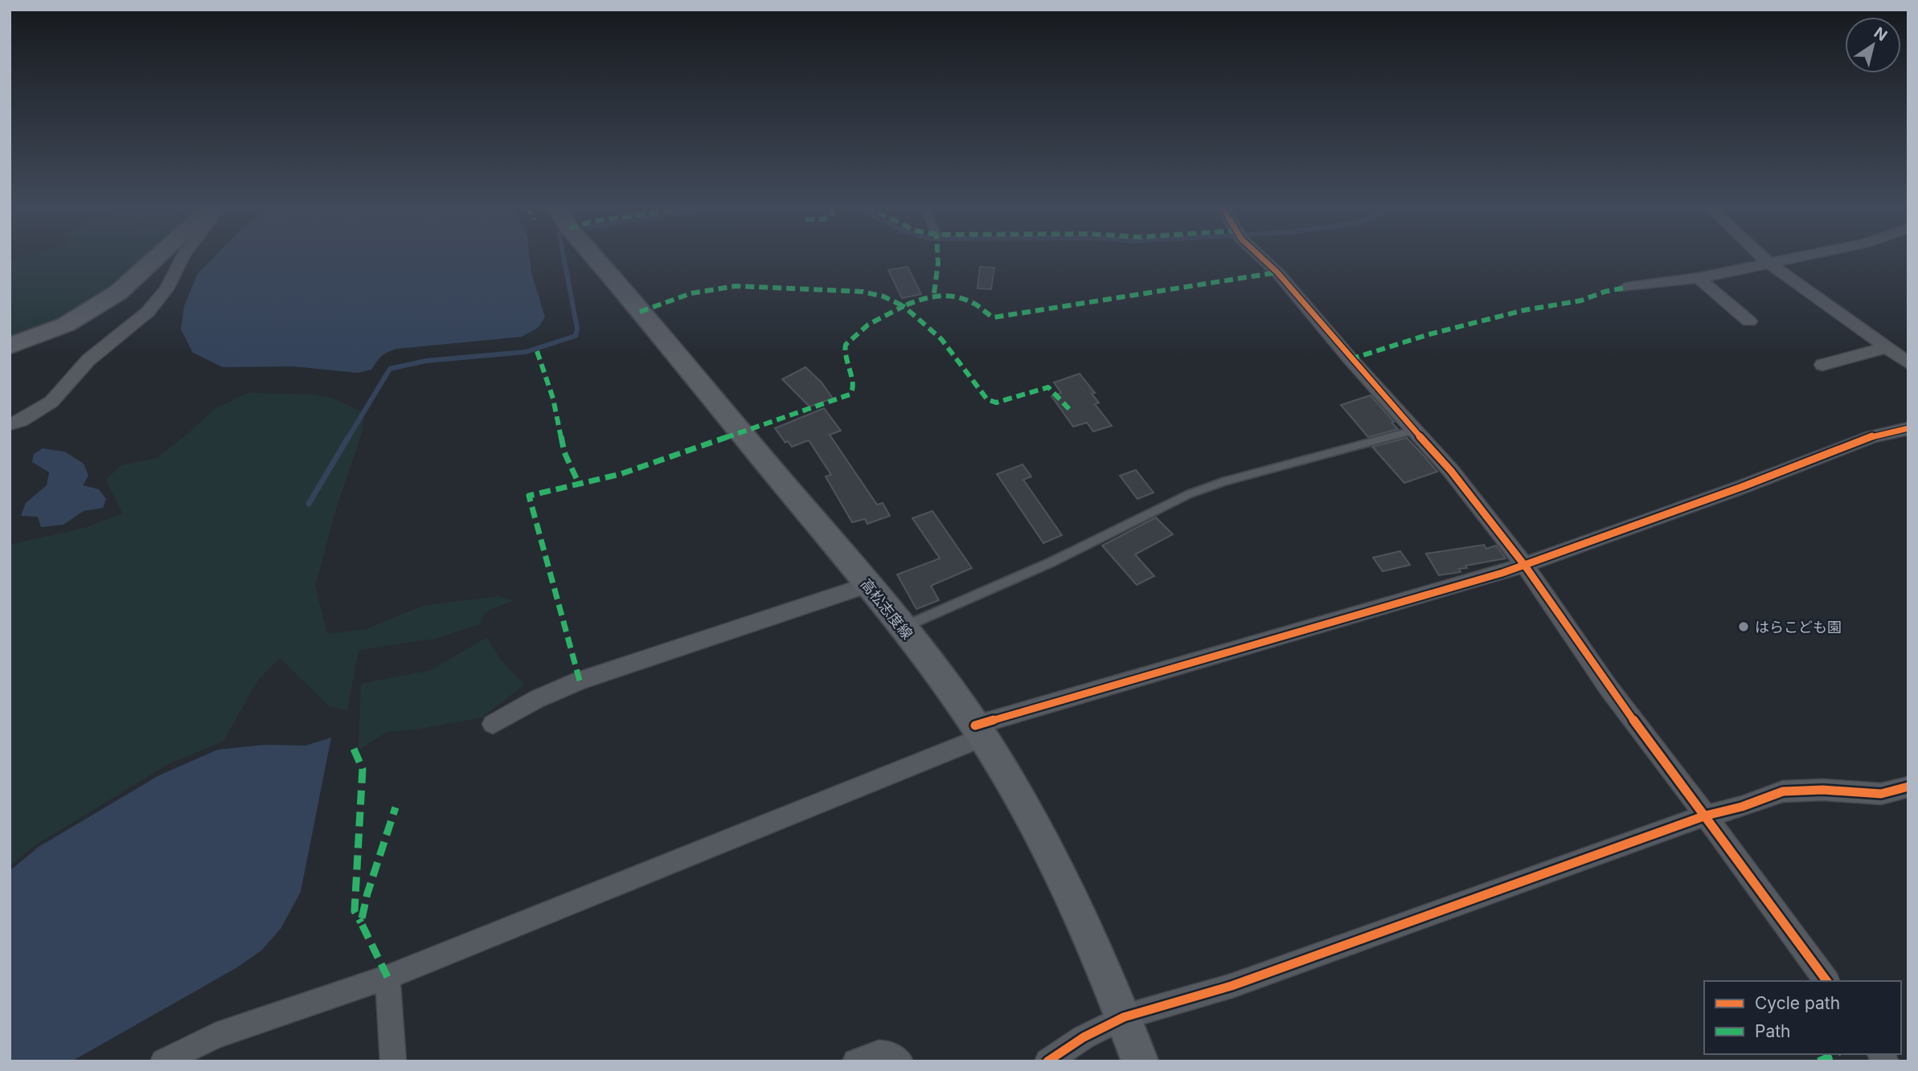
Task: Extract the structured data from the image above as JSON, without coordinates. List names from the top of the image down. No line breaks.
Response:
{"streets":{"main road":["高松志度線"]},"places":["はらこども園"],"legend":["Cycle path","Path"],"north":"top right"}
